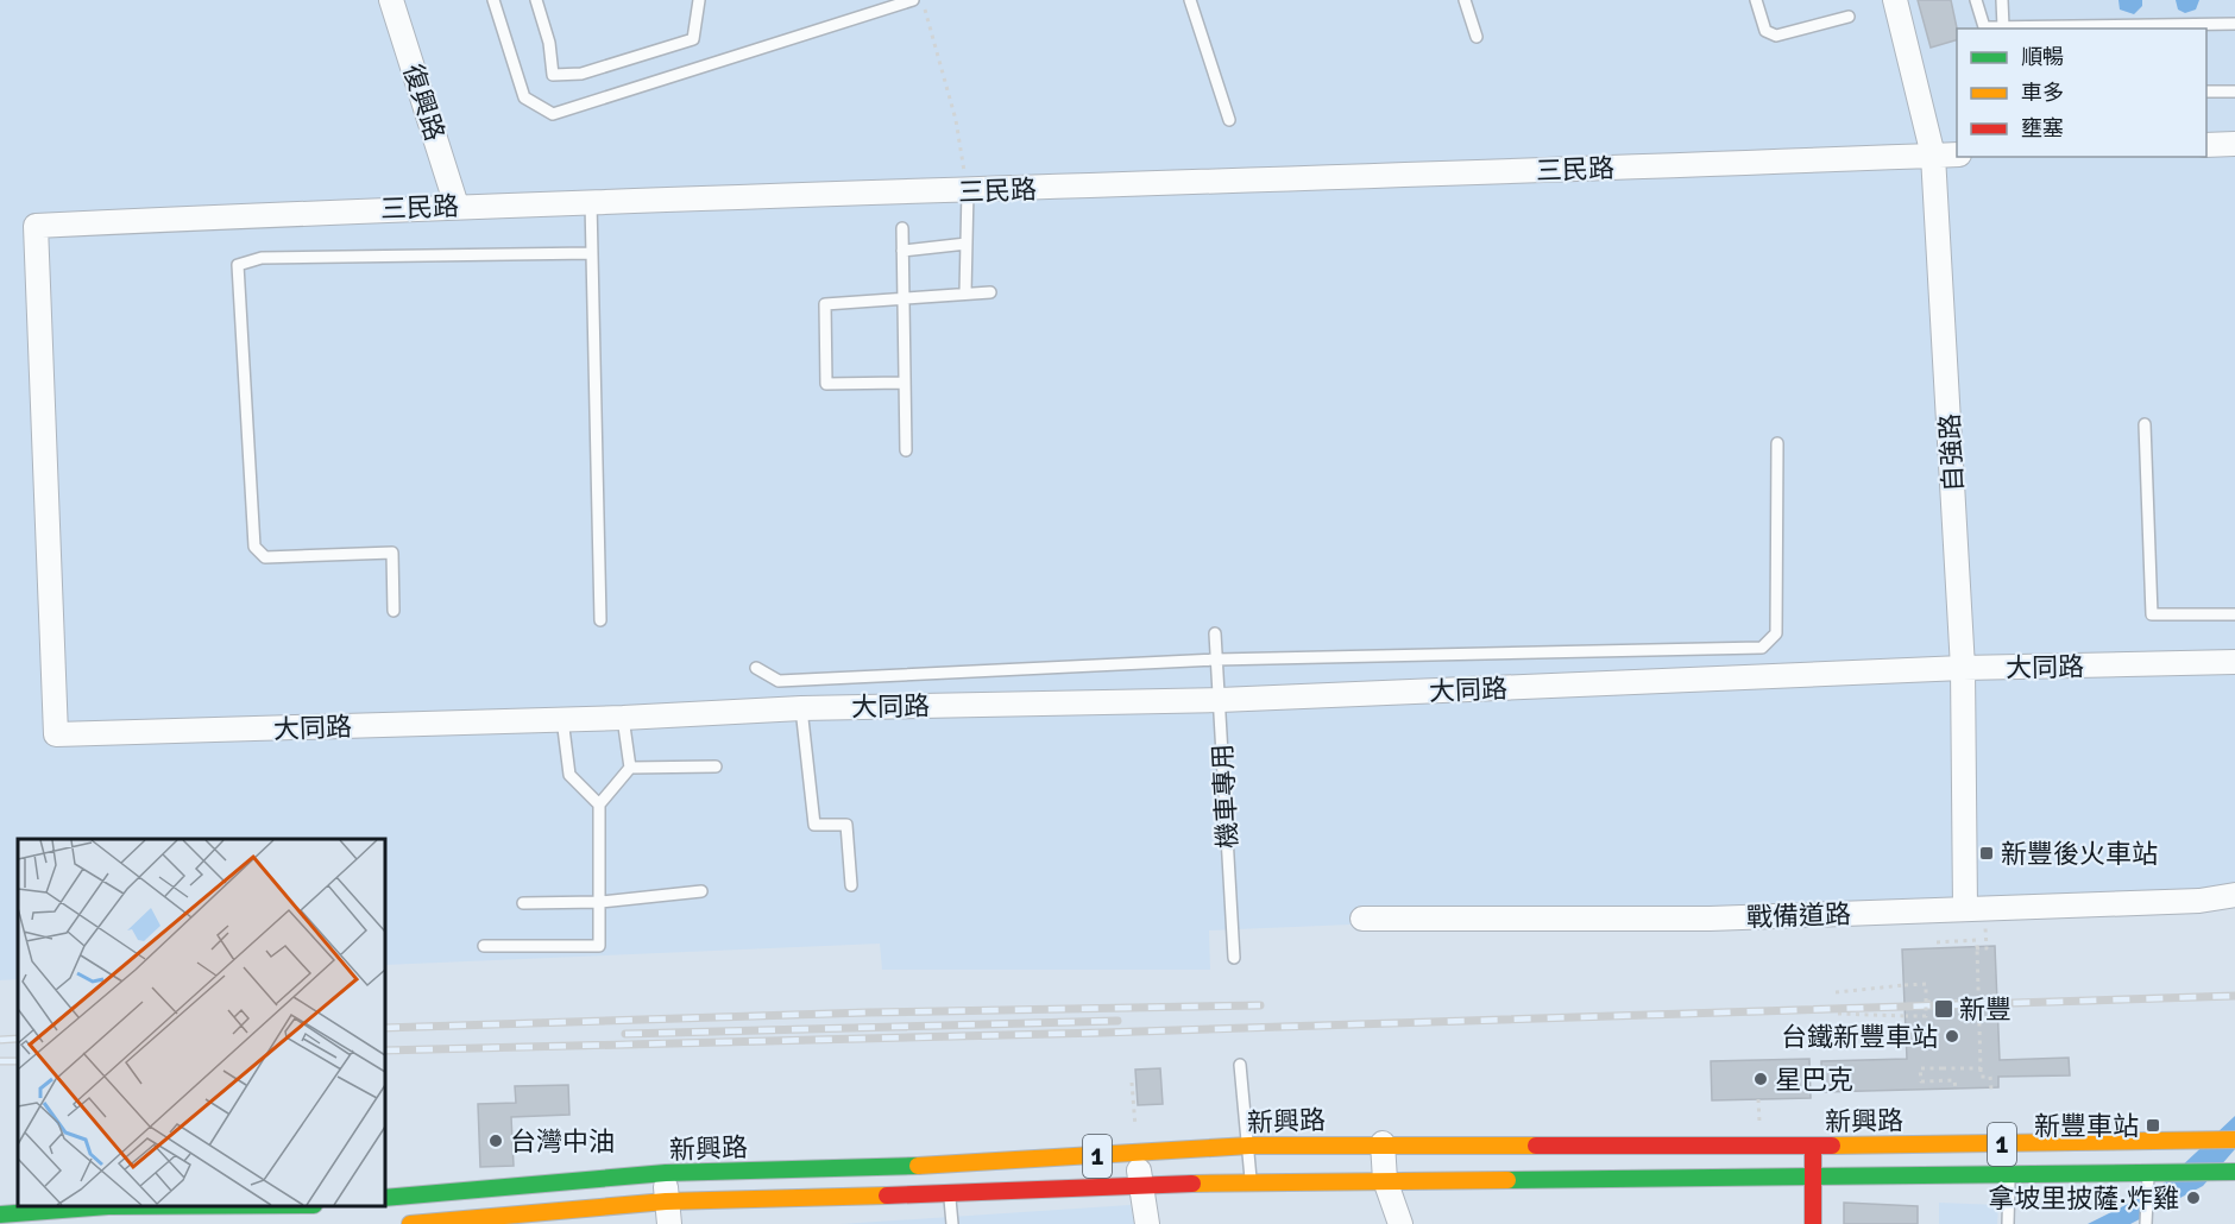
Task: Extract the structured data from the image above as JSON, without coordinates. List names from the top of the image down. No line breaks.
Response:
{"streets":{"main road":["新興路","1"],"street":["復興路","三民路","自強路","大同路","戰備道路"],"lane":["機車專用"]},"crossings":[["復興路","三民路"],["三民路","自強路"],["三民路","大同路"],["自強路","大同路"],["自強路","戰備道路"],["大同路","機車專用"],["新興路","1"]],"places":{"transit":["新豐後火車站","新豐","新豐車站"],"other":["台鐵新豐車站","星巴克","台灣中油","拿坡里披薩·炸雞"]},"legend":["順暢","車多","壅塞"]}
